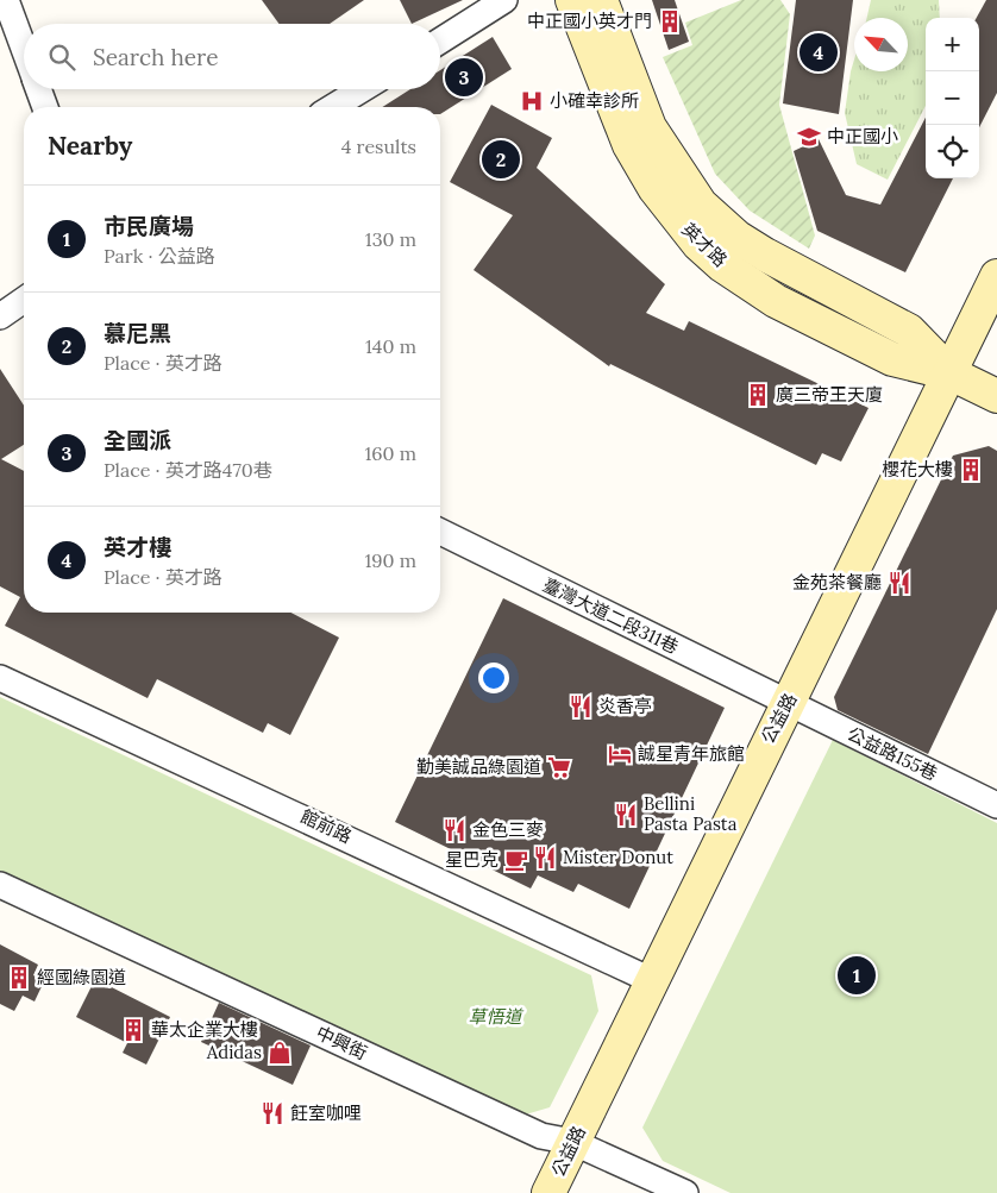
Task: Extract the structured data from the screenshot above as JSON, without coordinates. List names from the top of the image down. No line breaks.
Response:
{"streets":{"main road":["英才路","公益路"],"street":["臺灣大道二段311巷","公益路155巷","館前路","中興街"]},"crossings":[["英才路","公益路"],["臺灣大道二段311巷","公益路"],["臺灣大道二段311巷","公益路155巷"],["公益路","公益路155巷"],["公益路","館前路"],["公益路","中興街"]],"parks":["草悟道"],"places":{"building":["中正國小英才門","廣三帝王天廈","櫻花大樓","經國綠園道","華太企業大樓"],"hospital":["小確幸診所"],"school or university":["中正國小"],"restaurant":["金苑茶餐廳","炎香亭","Bellini Pasta Pasta","金色三麥","Mister Donut","飪室咖哩"],"hotel":["誠星青年旅館"],"supermarket":["勤美誠品綠園道"],"cafe":["星巴克"],"shop":["Adidas"]},"north":"top left","page":{"map_buttons":["+","−"],"search":"Search here","pins":["4","3","2","1"],"heading":["Nearby","4 results"],"list":[{"mark":"1","name":"市民廣場","note":"Park · 公益路","value":"130 m"},{"mark":"2","name":"慕尼黑","note":"Place · 英才路","value":"140 m"},{"mark":"3","name":"全國派","note":"Place · 英才路470巷","value":"160 m"},{"mark":"4","name":"英才樓","note":"Place · 英才路","value":"190 m"}]}}
